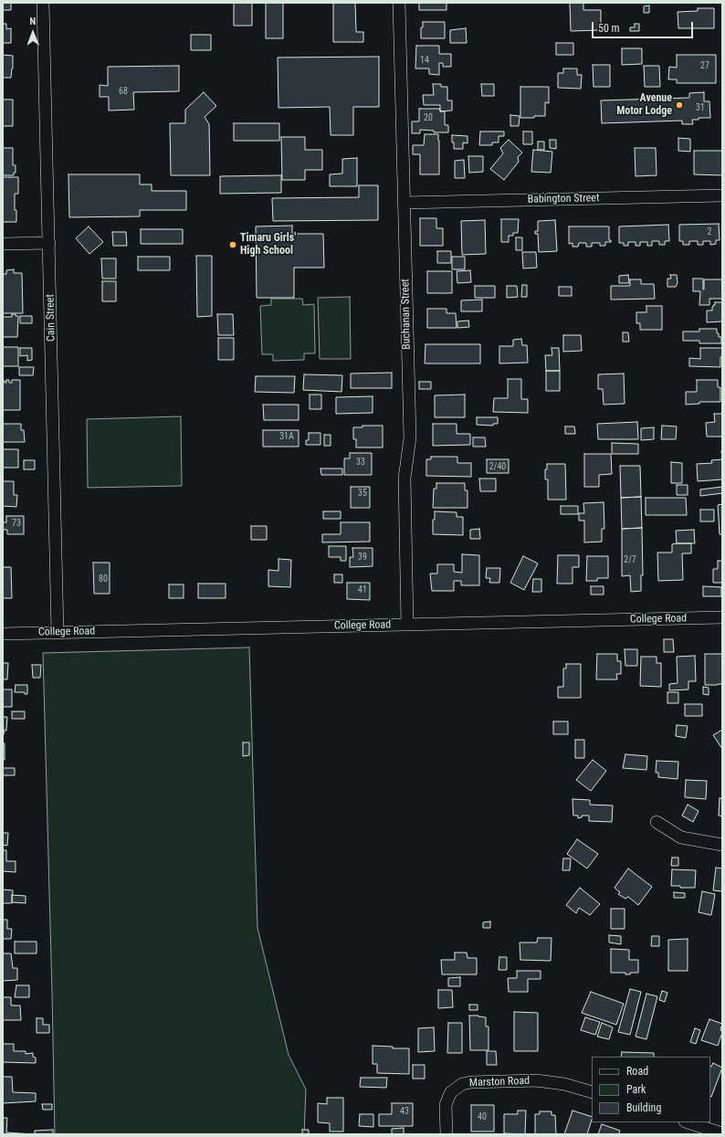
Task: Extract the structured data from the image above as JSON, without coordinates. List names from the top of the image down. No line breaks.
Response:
{"streets":{"street":["Babington Street","Buchanan Street","Cain Street","College Road","Marston Road"]},"crossings":[["Babington Street","Buchanan Street"],["Buchanan Street","College Road"],["Cain Street","College Road"]],"places":["Avenue Motor Lodge","Timaru Girls' High School"],"house_numbers":["14","27","68","31","20","2","31A","33","2/40","35","73","39","2/7","80","41","43","40"],"legend":["Road","Park","Building"],"scale_bar":"50 m","north":"top"}
